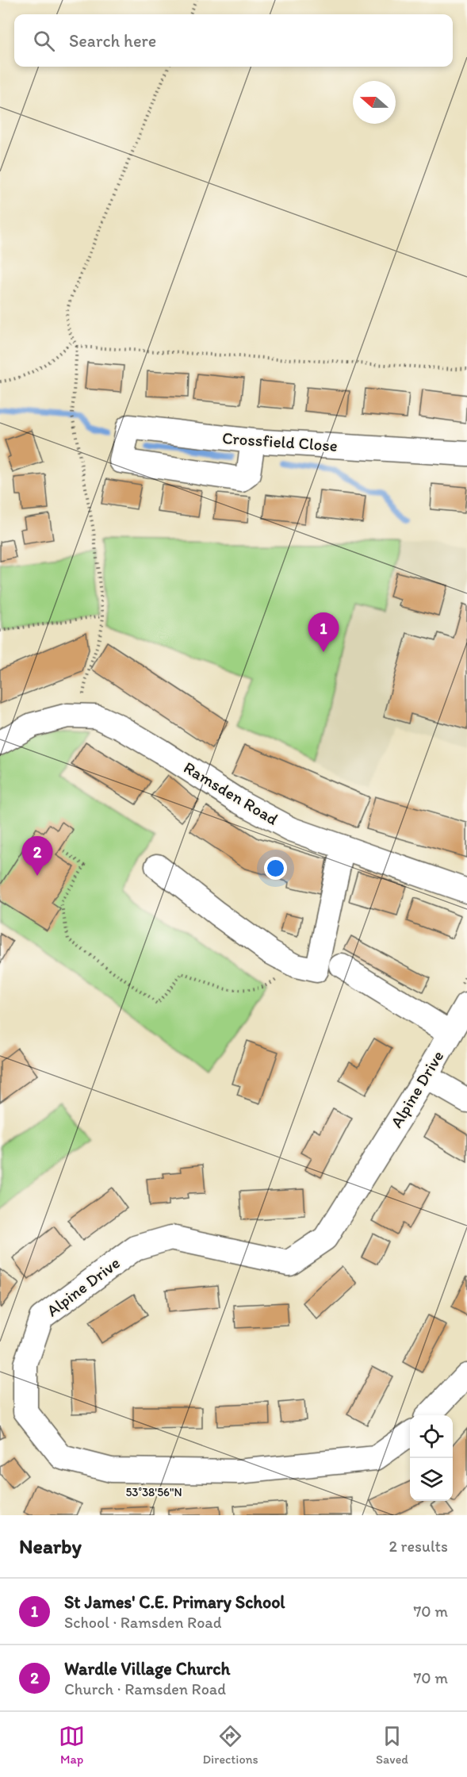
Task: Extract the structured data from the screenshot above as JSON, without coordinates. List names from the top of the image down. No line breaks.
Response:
{"streets":{"street":["Crossfield Close","Ramsden Road","Alpine Drive"]},"north":"left","page":{"search":"Search here","pins":["1","2"],"heading":["Nearby","2 results"],"list":[{"mark":"1","name":"St James' C.E. Primary School","note":"School · Ramsden Road","value":"70 m"},{"mark":"2","name":"Wardle Village Church","note":"Church · Ramsden Road","value":"70 m"}],"nav":["Map","Directions","Saved"]},"coordinates":["53°38'56\"N"]}
